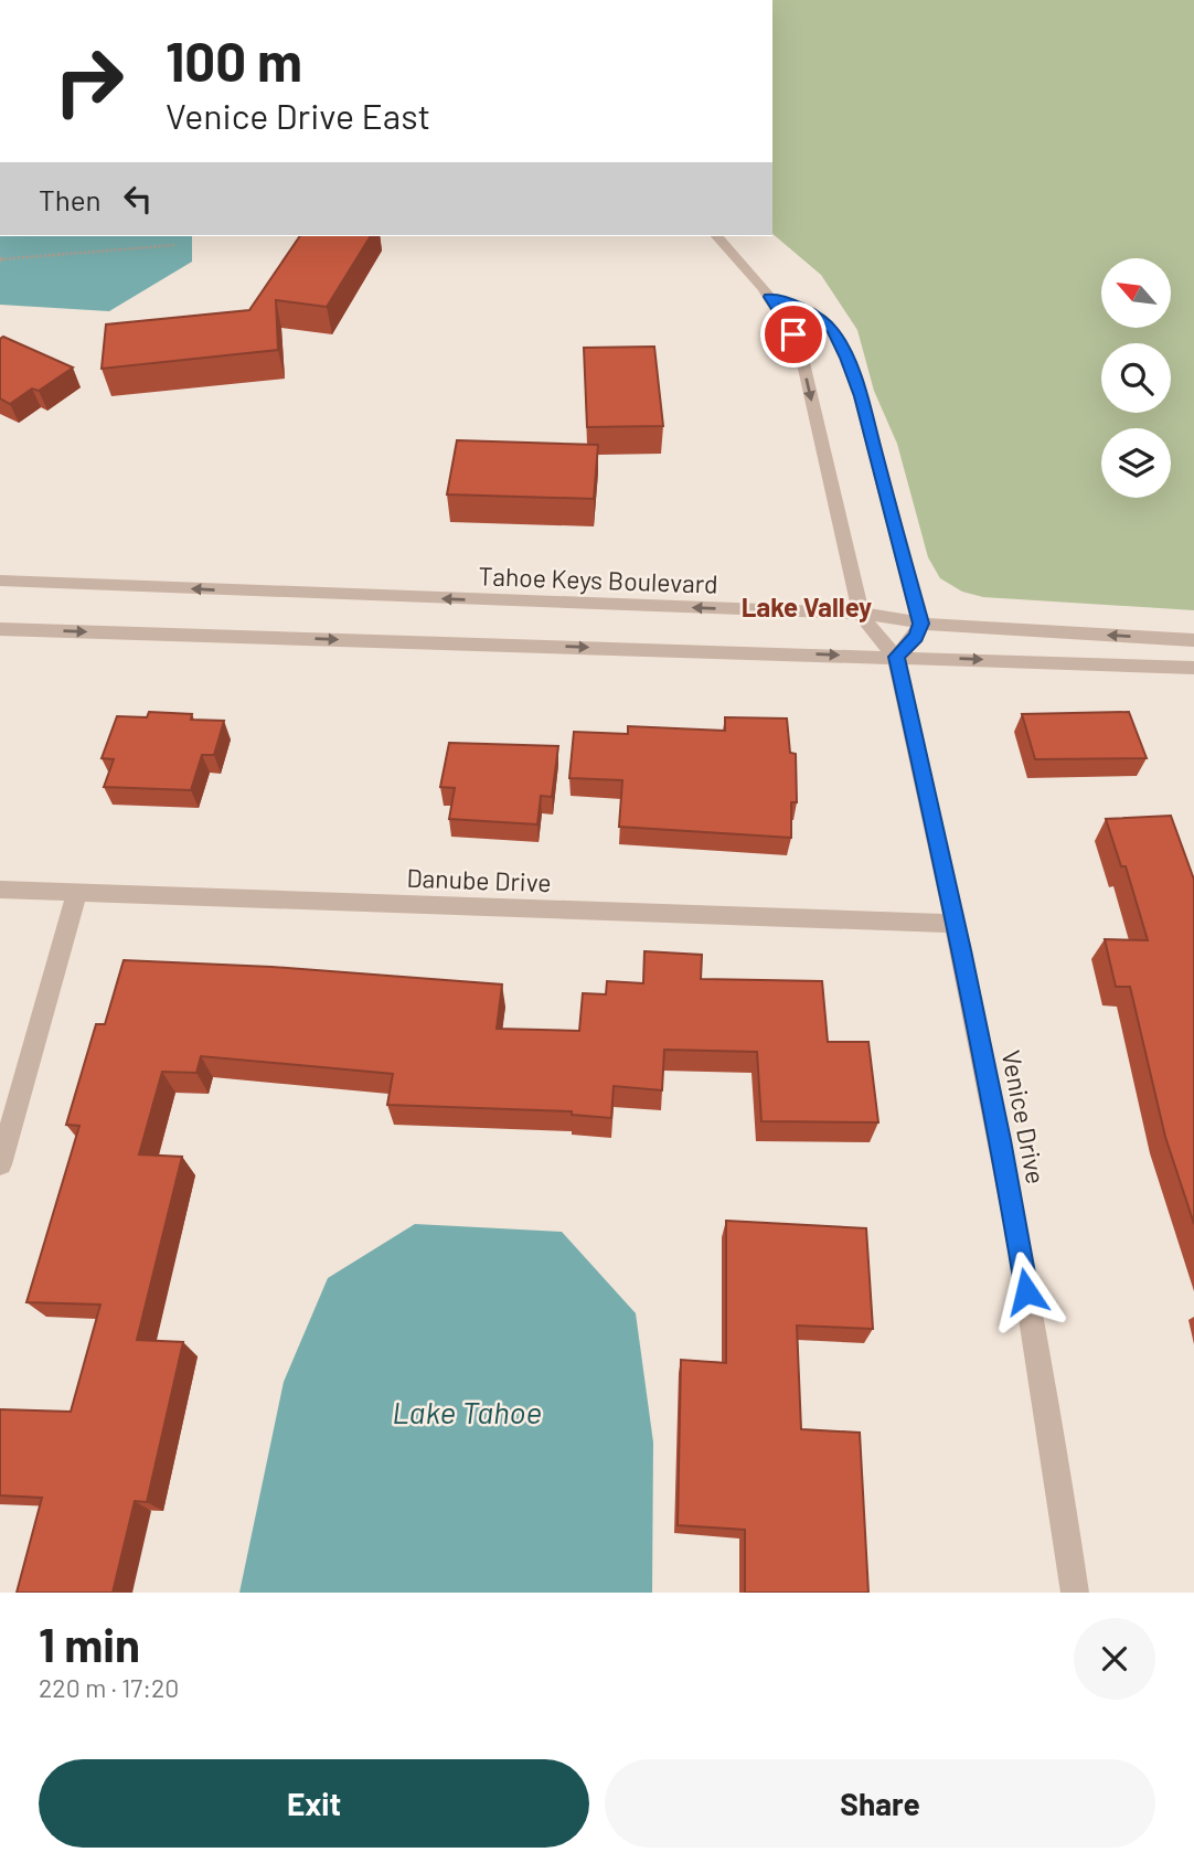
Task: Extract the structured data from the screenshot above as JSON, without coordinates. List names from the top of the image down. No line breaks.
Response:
{"streets":{"street":["Tahoe Keys Boulevard","Danube Drive","Venice Drive"]},"crossings":[["Danube Drive","Venice Drive"]],"districts":["Lake Valley"],"water":["Lake Tahoe"],"north":"top left","page":{"turn":["100 m","Venice Drive East"],"then":"Then","heading":["1 min","220 m · 17:20"],"buttons":["Exit","Share"]}}
